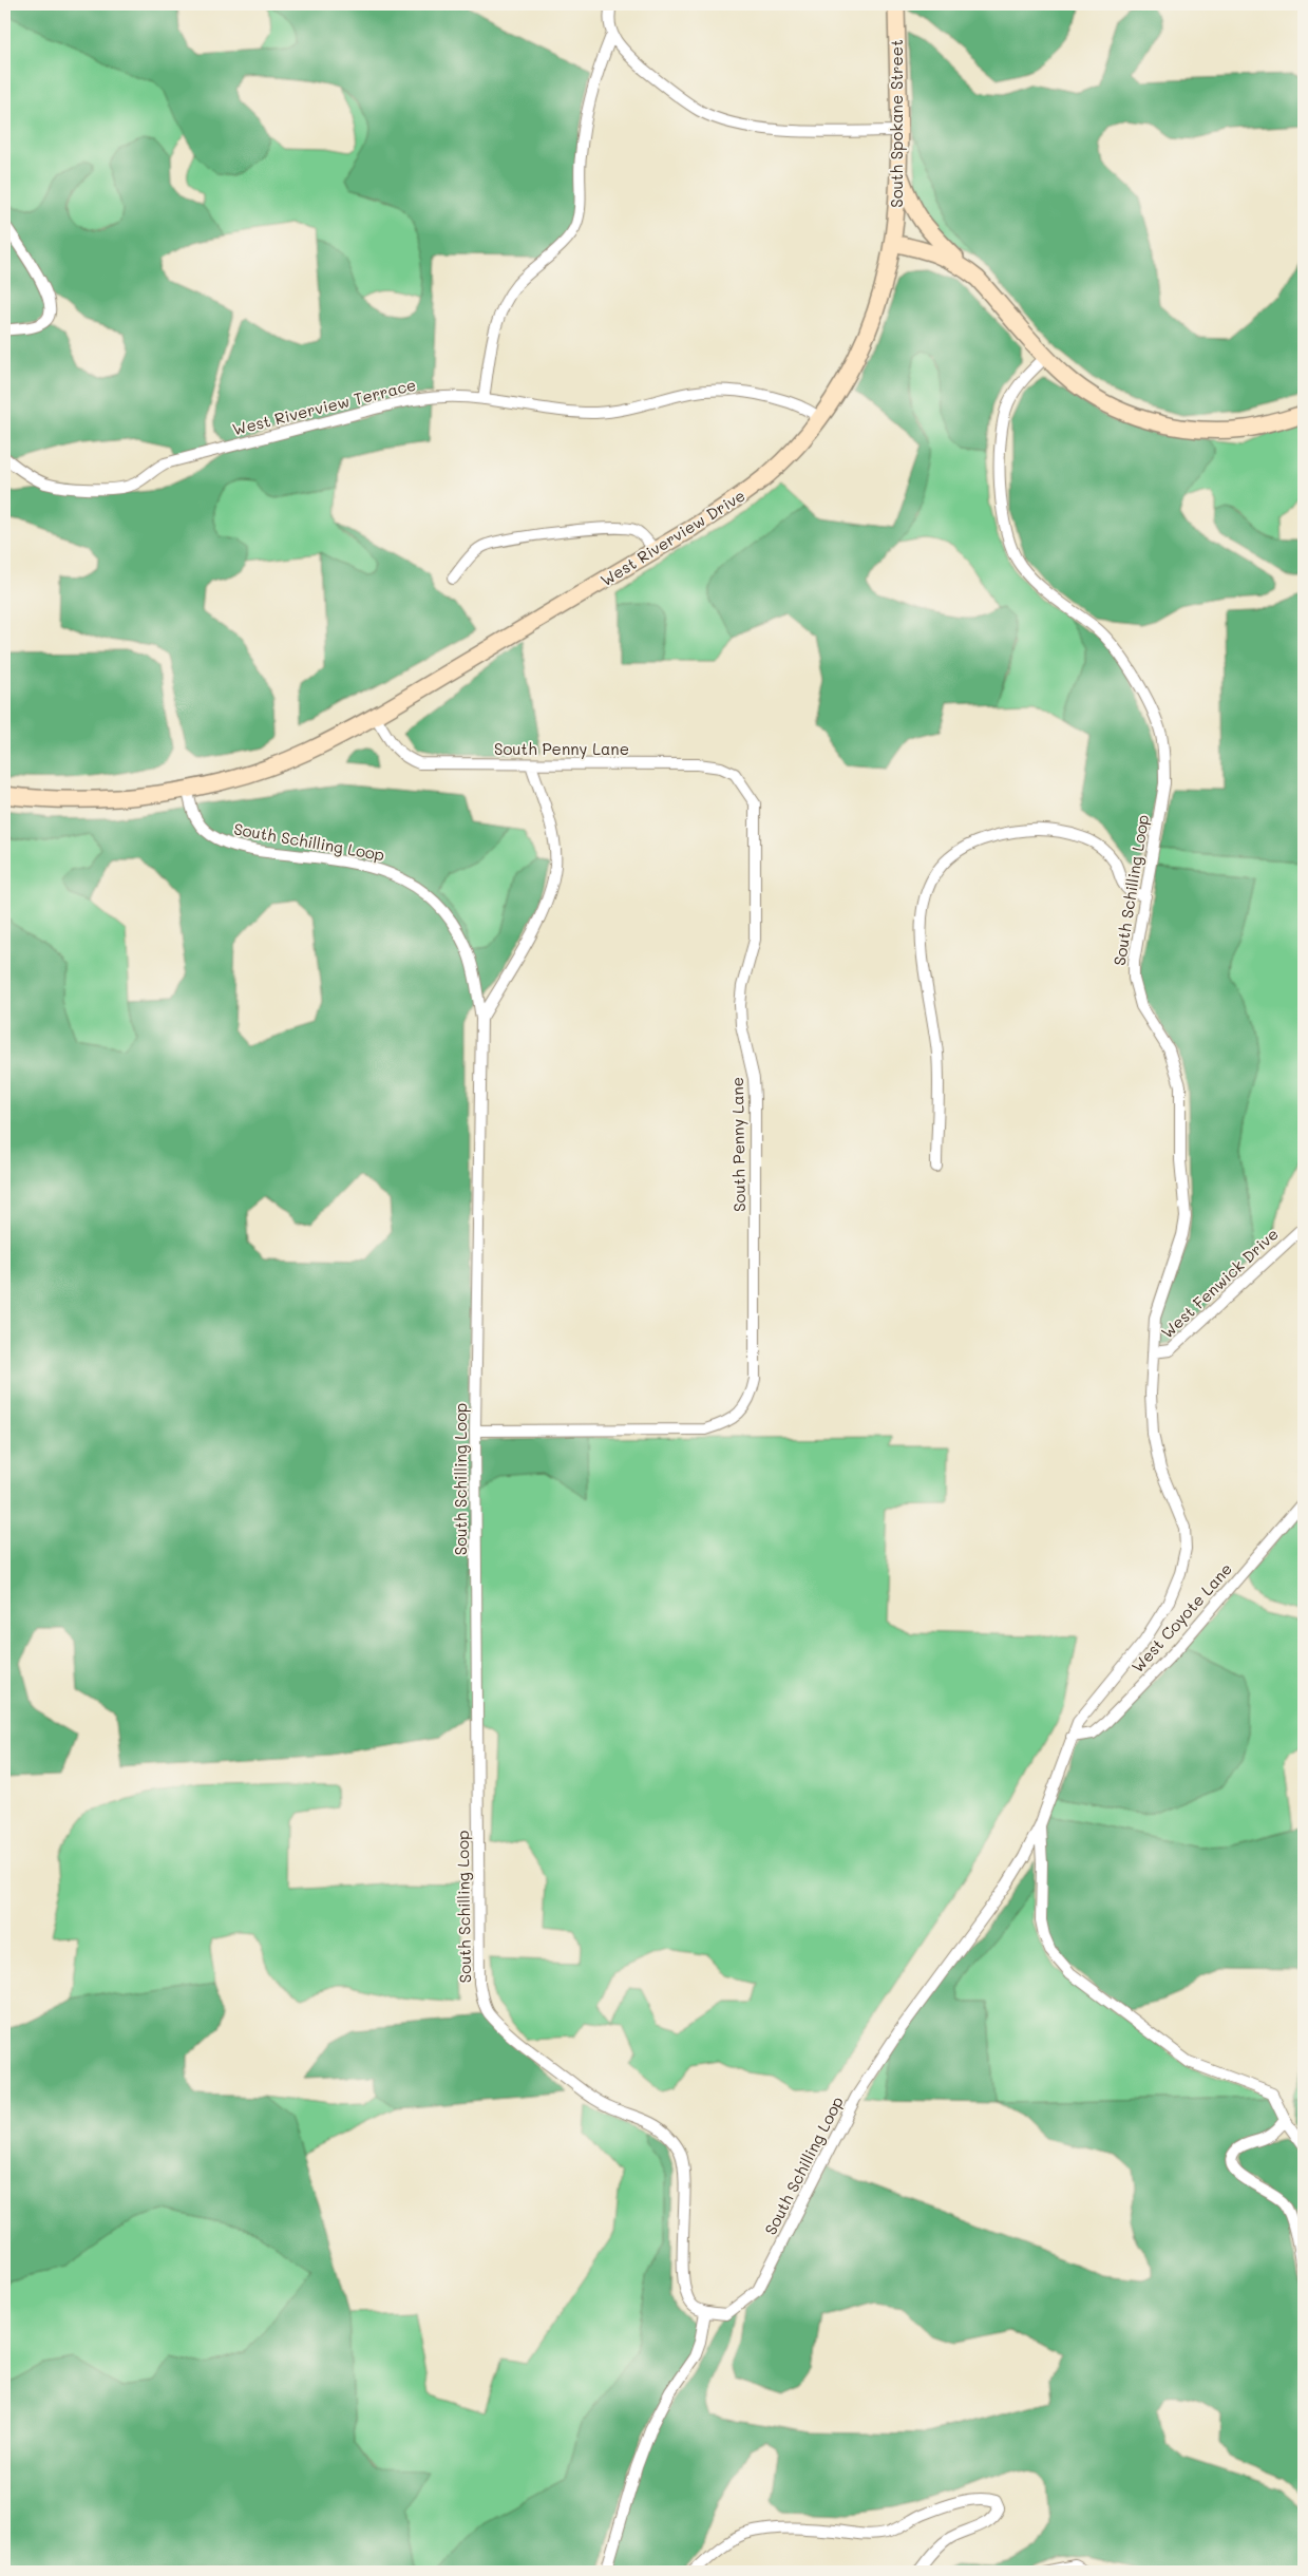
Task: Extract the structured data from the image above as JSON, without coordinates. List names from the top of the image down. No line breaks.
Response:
{"streets":{"street":["South Spokane Street","West Riverview Terrace","West Riverview Drive","South Penny Lane","South Schilling Loop","West Fenwick Drive","West Coyote Lane"]},"crossings":[["South Spokane Street","West Riverview Drive"],["West Riverview Terrace","West Riverview Drive"],["West Riverview Drive","South Penny Lane"],["West Riverview Drive","South Schilling Loop"],["South Penny Lane","South Schilling Loop"],["South Schilling Loop","West Fenwick Drive"],["South Schilling Loop","West Coyote Lane"]]}
